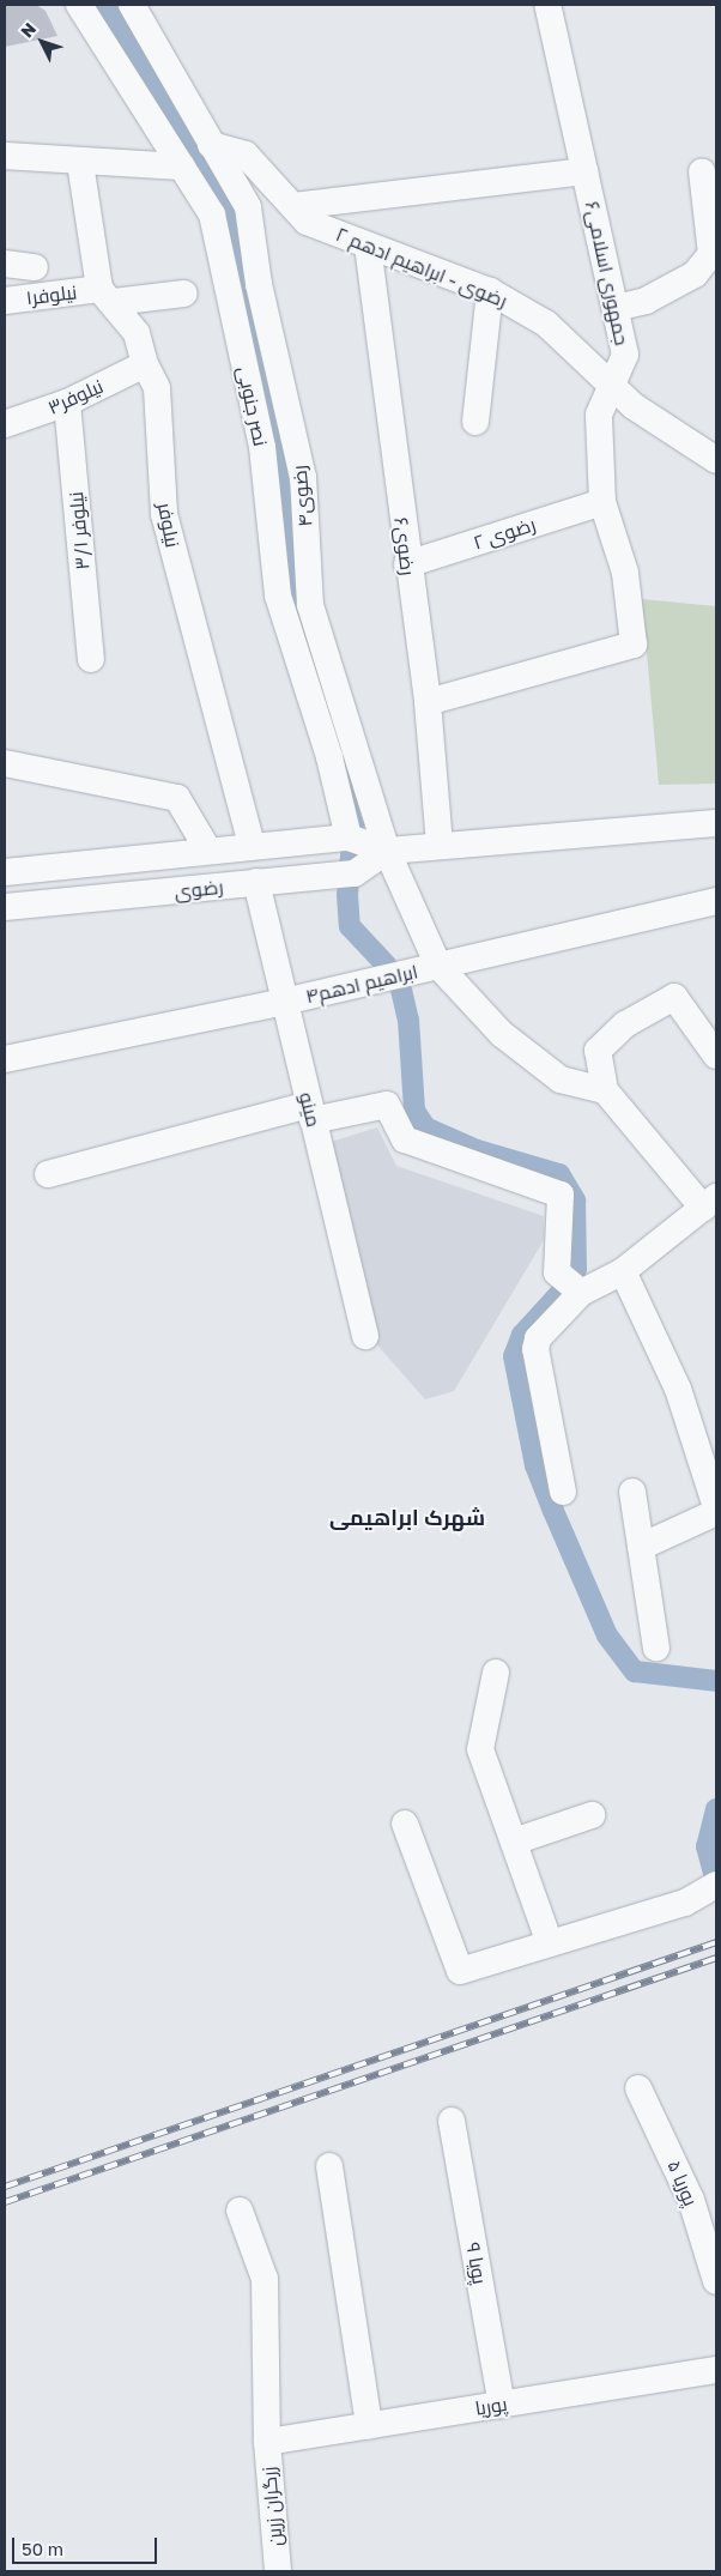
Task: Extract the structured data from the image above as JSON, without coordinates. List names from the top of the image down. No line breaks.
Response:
{"streets":{"street":["رضوی - ابراهیم ادهم ۲","جمهوری اسلامی۶","نیلوفر۱","نیلوفر۳","نصر جنوبی","رضوی۴","نیلوفر","نیلوفر ۳/۱","رضوی ۲","رضوی۶","رضوی","ابراهیم ادهم۴","مینو","پوریا ۵","پویا ۹","پوریا","زرگران زرین"]},"crossings":[["رضوی - ابراهیم ادهم ۲","جمهوری اسلامی۶"],["رضوی - ابراهیم ادهم ۲","رضوی۴"],["رضوی - ابراهیم ادهم ۲","رضوی۶"],["جمهوری اسلامی۶","رضوی ۲"],["جمهوری اسلامی۶","رضوی۶"],["نیلوفر۱","نیلوفر"],["نیلوفر۳","نیلوفر"],["نیلوفر۳","نیلوفر ۳/۱"],["نصر جنوبی","رضوی"],["رضوی۴","رضوی"],["رضوی۴","ابراهیم ادهم۴"],["نیلوفر","رضوی"],["رضوی ۲","رضوی۶"],["رضوی۶","رضوی"],["رضوی","مینو"],["ابراهیم ادهم۴","مینو"],["پویا ۹","پوریا"],["پوریا","زرگران زرین"]],"districts":["شهرک ابراهیمی"],"scale_bar":"50 m","north":"top left"}
